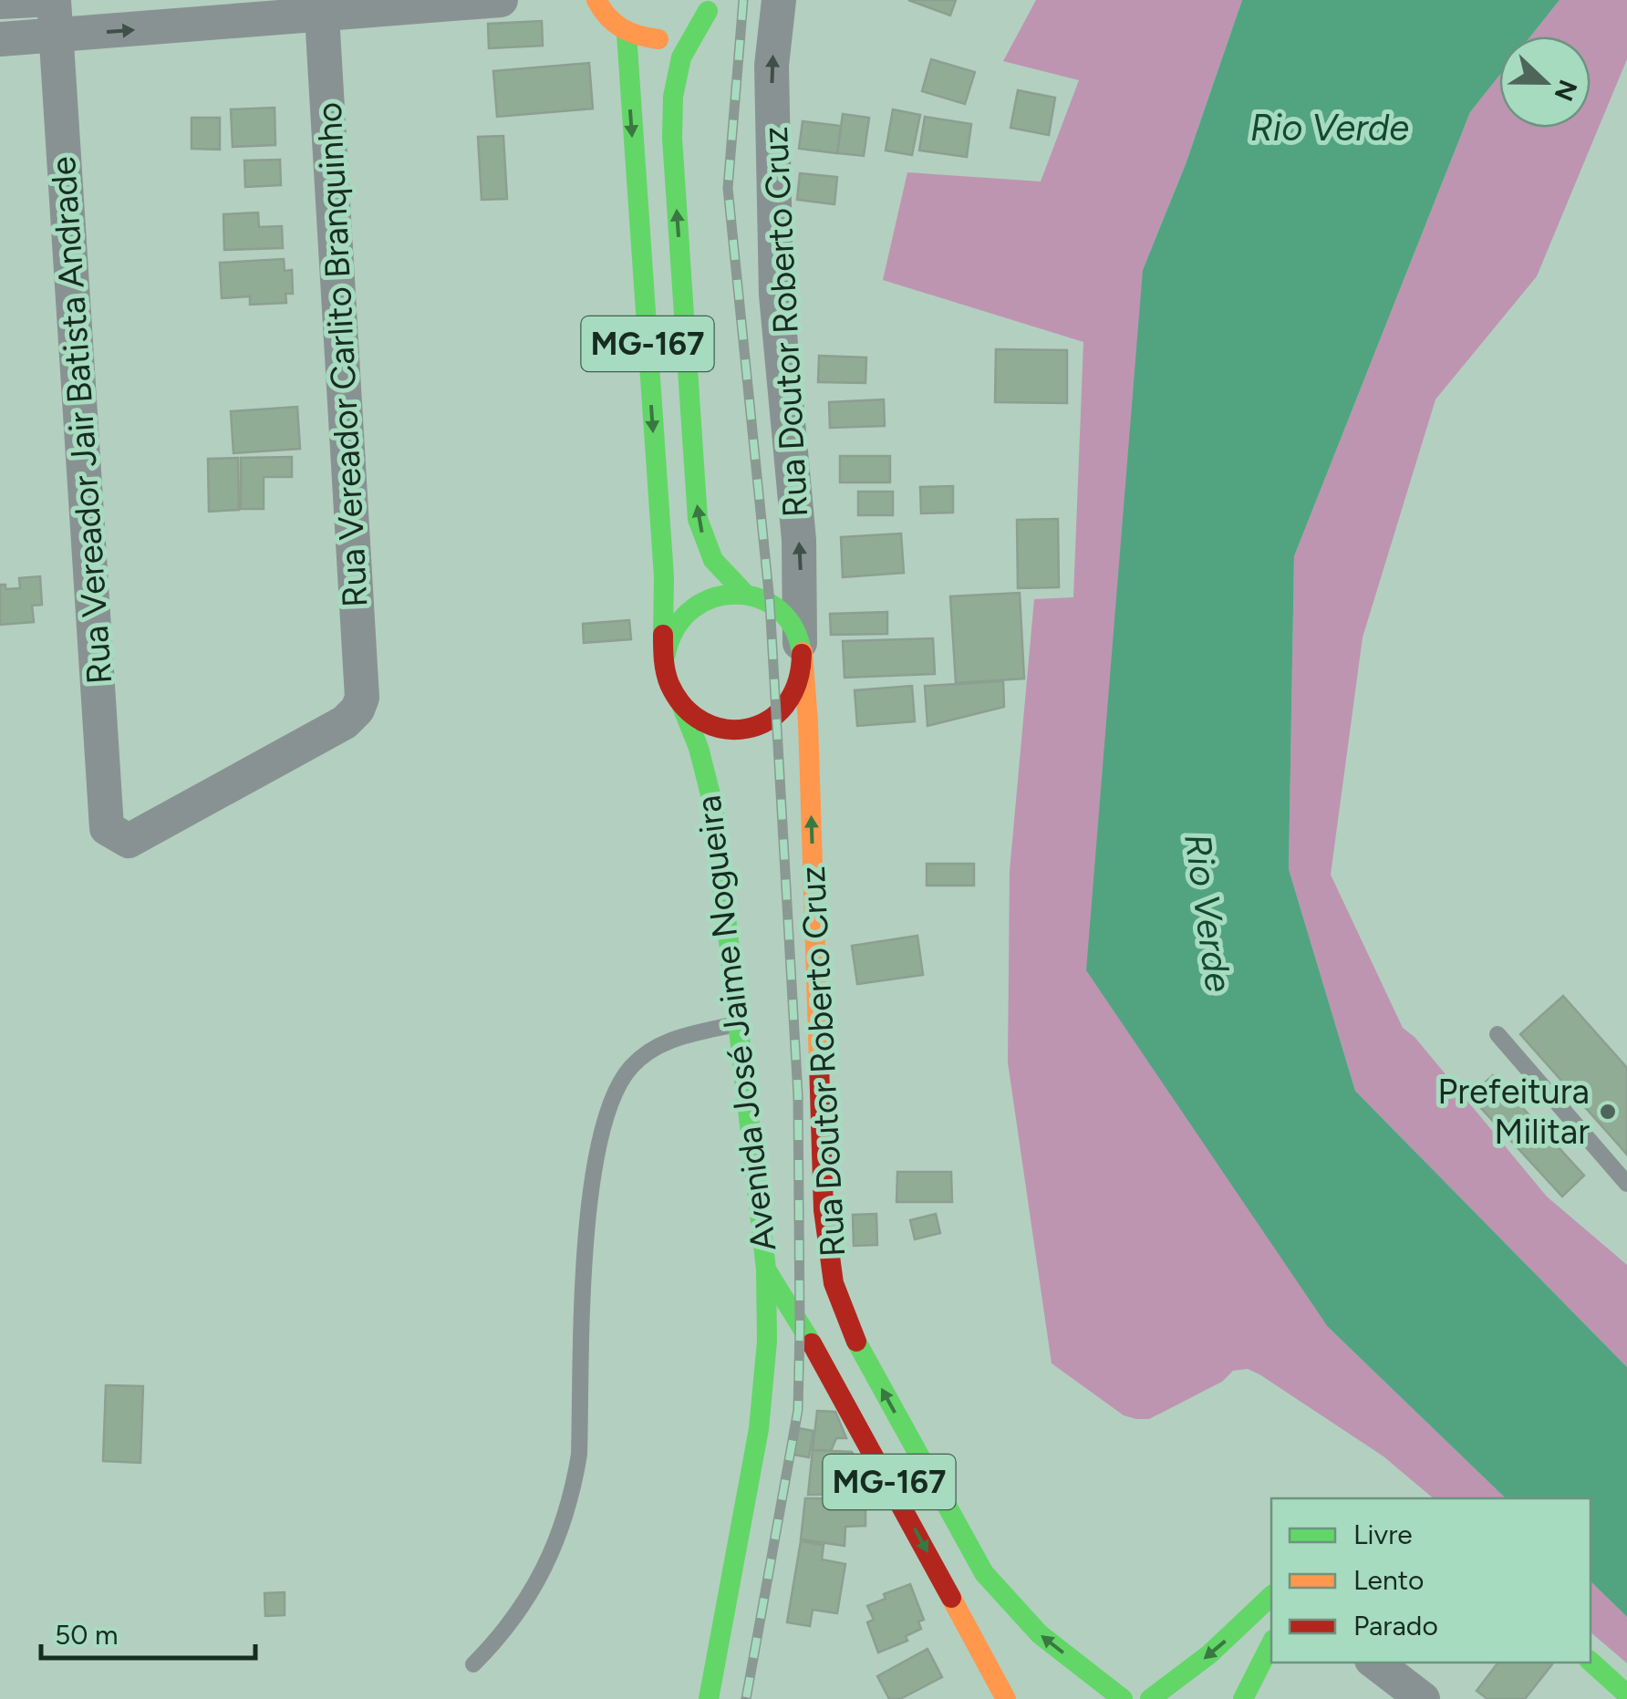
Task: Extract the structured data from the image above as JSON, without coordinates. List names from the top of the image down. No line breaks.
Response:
{"streets":{"main road":["Rua Doutor Roberto Cruz","MG-167","Avenida José Jaime Nogueira"],"street":["Rua Vereador Carlito Branquinho","Rua Vereador Jair Batista Andrade"]},"crossings":[["Rua Doutor Roberto Cruz","MG-167"],["Rua Doutor Roberto Cruz","Avenida José Jaime Nogueira"],["MG-167","Avenida José Jaime Nogueira"],["Rua Vereador Carlito Branquinho","Rua Vereador Jair Batista Andrade"]],"one_way":["Rua Doutor Roberto Cruz"],"water":["Rio Verde"],"places":["Prefeitura Militar"],"legend":["Livre","Lento","Parado"],"scale_bar":"50 m","north":"right"}
